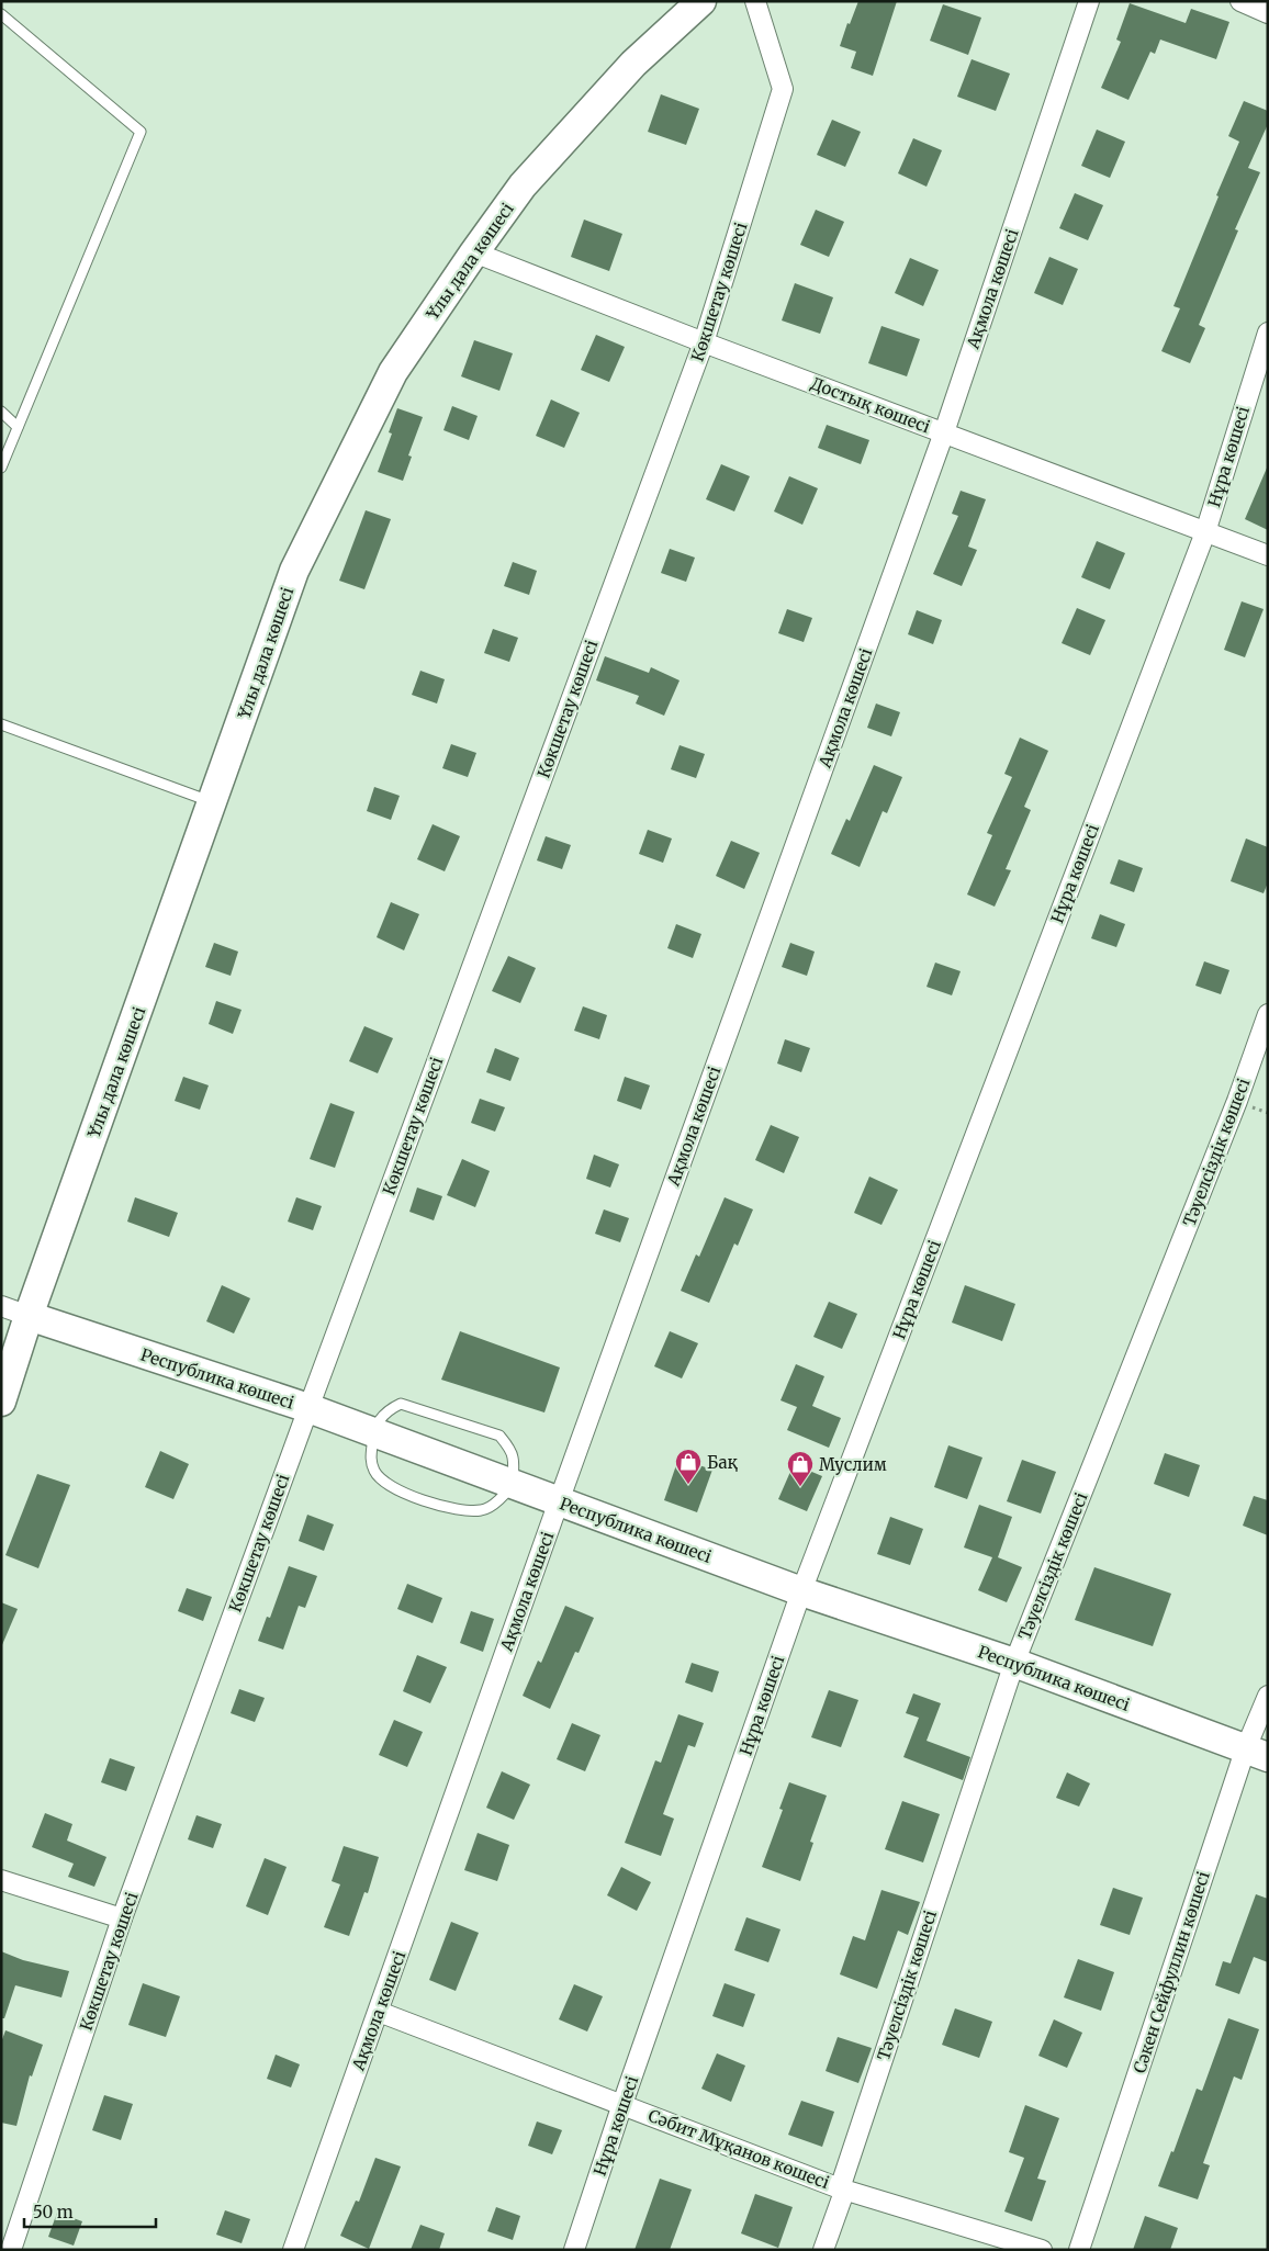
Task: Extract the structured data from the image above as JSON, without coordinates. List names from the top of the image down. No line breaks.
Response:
{"streets":{"street":["Ұлы дала көшесі","Ақмола көшесі","Көкшетау көшесі","Достық көшесі","Нұра көшесі","Тәуелсіздік көшесі","Республика көшесі","Сәкен Сейфуллин көшесі","Сәбит Мұқанов көшесі"]},"crossings":[["Ұлы дала көшесі","Достық көшесі"],["Ұлы дала көшесі","Республика көшесі"],["Ақмола көшесі","Достық көшесі"],["Ақмола көшесі","Республика көшесі"],["Ақмола көшесі","Сәбит Мұқанов көшесі"],["Көкшетау көшесі","Достық көшесі"],["Көкшетау көшесі","Республика көшесі"],["Достық көшесі","Нұра көшесі"],["Нұра көшесі","Республика көшесі"],["Нұра көшесі","Сәбит Мұқанов көшесі"],["Тәуелсіздік көшесі","Республика көшесі"],["Тәуелсіздік көшесі","Сәбит Мұқанов көшесі"],["Республика көшесі","Сәкен Сейфуллин көшесі"]],"places":{"shop":["Бақ","Муслим"]},"scale_bar":"50 m"}
